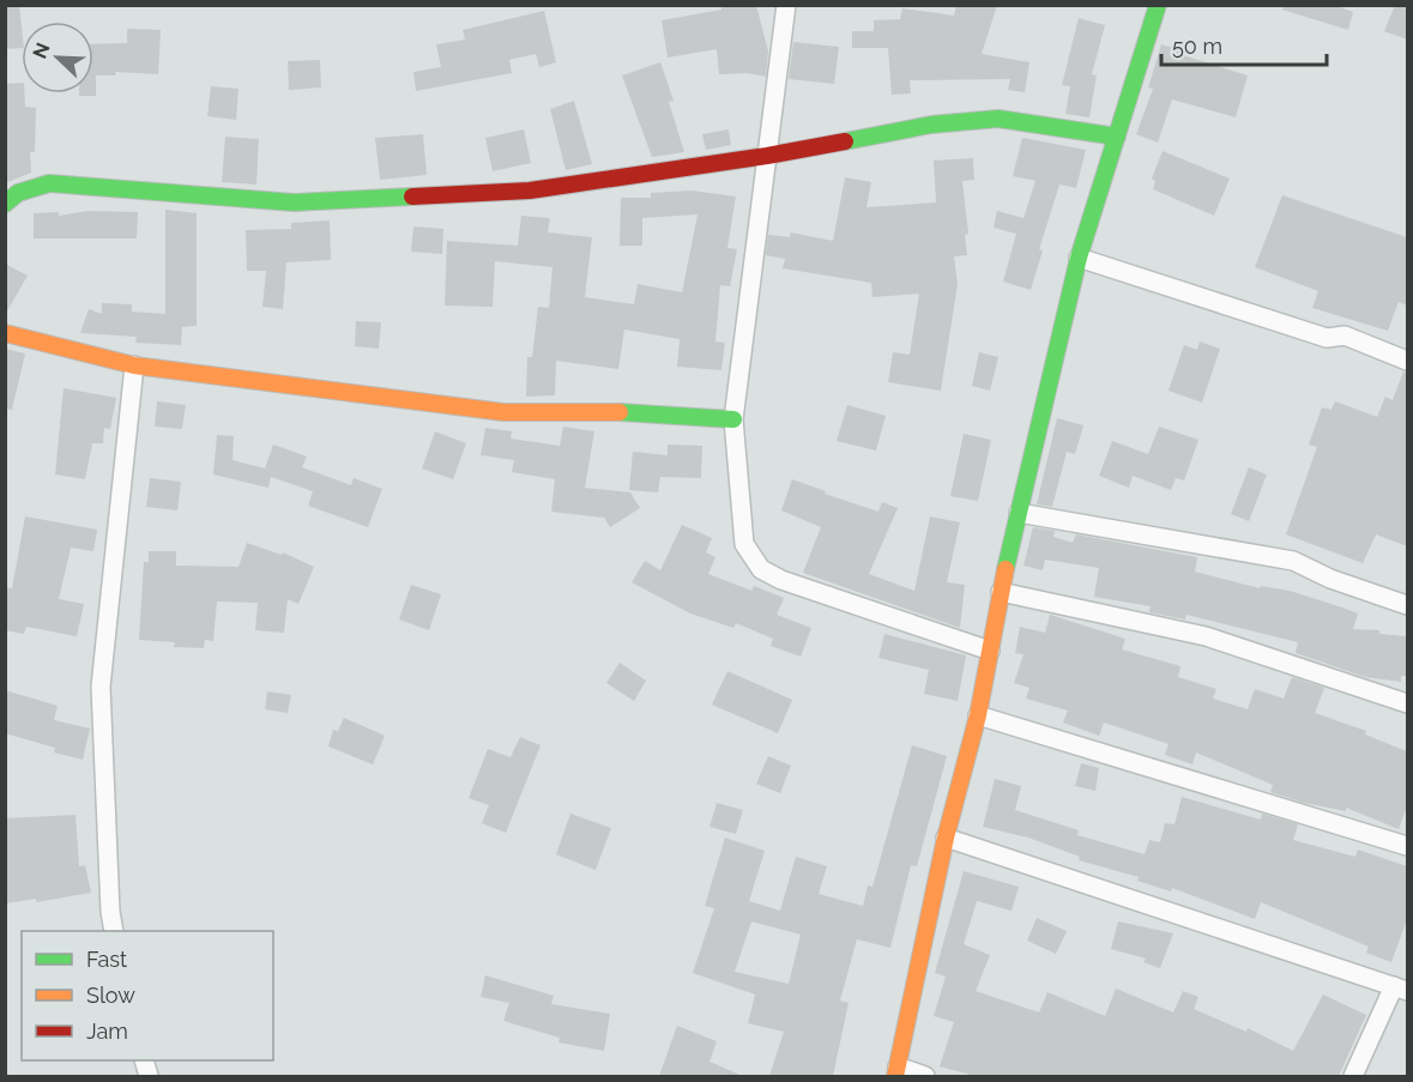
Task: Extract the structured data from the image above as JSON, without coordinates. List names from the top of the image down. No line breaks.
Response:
{"legend":["Fast","Slow","Jam"],"scale_bar":"50 m","north":"top left"}
